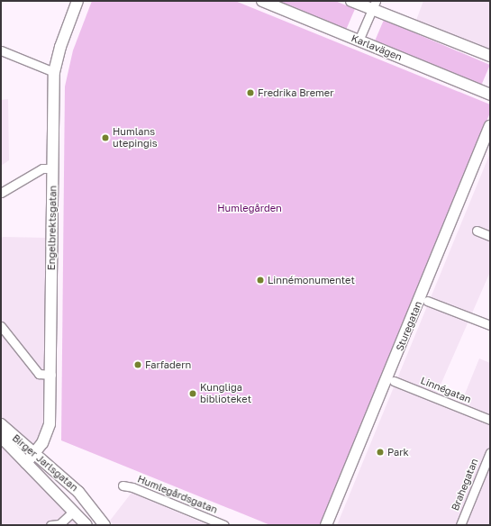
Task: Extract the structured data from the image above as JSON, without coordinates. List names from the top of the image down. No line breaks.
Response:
{"streets":{"street":["Karlavägen","Engelbrektsgatan","Sturegatan","Linnégatan","Birger Jarlsgatan","Brahegatan","Humlegårdsgatan"]},"crossings":[["Engelbrektsgatan","Birger Jarlsgatan"],["Sturegatan","Linnégatan"]],"parks":["Humlegården"],"places":["Fredrika Bremer","Humlans utepingis","Linnémonumentet","Farfadern","Kungliga biblioteket","Park"]}
